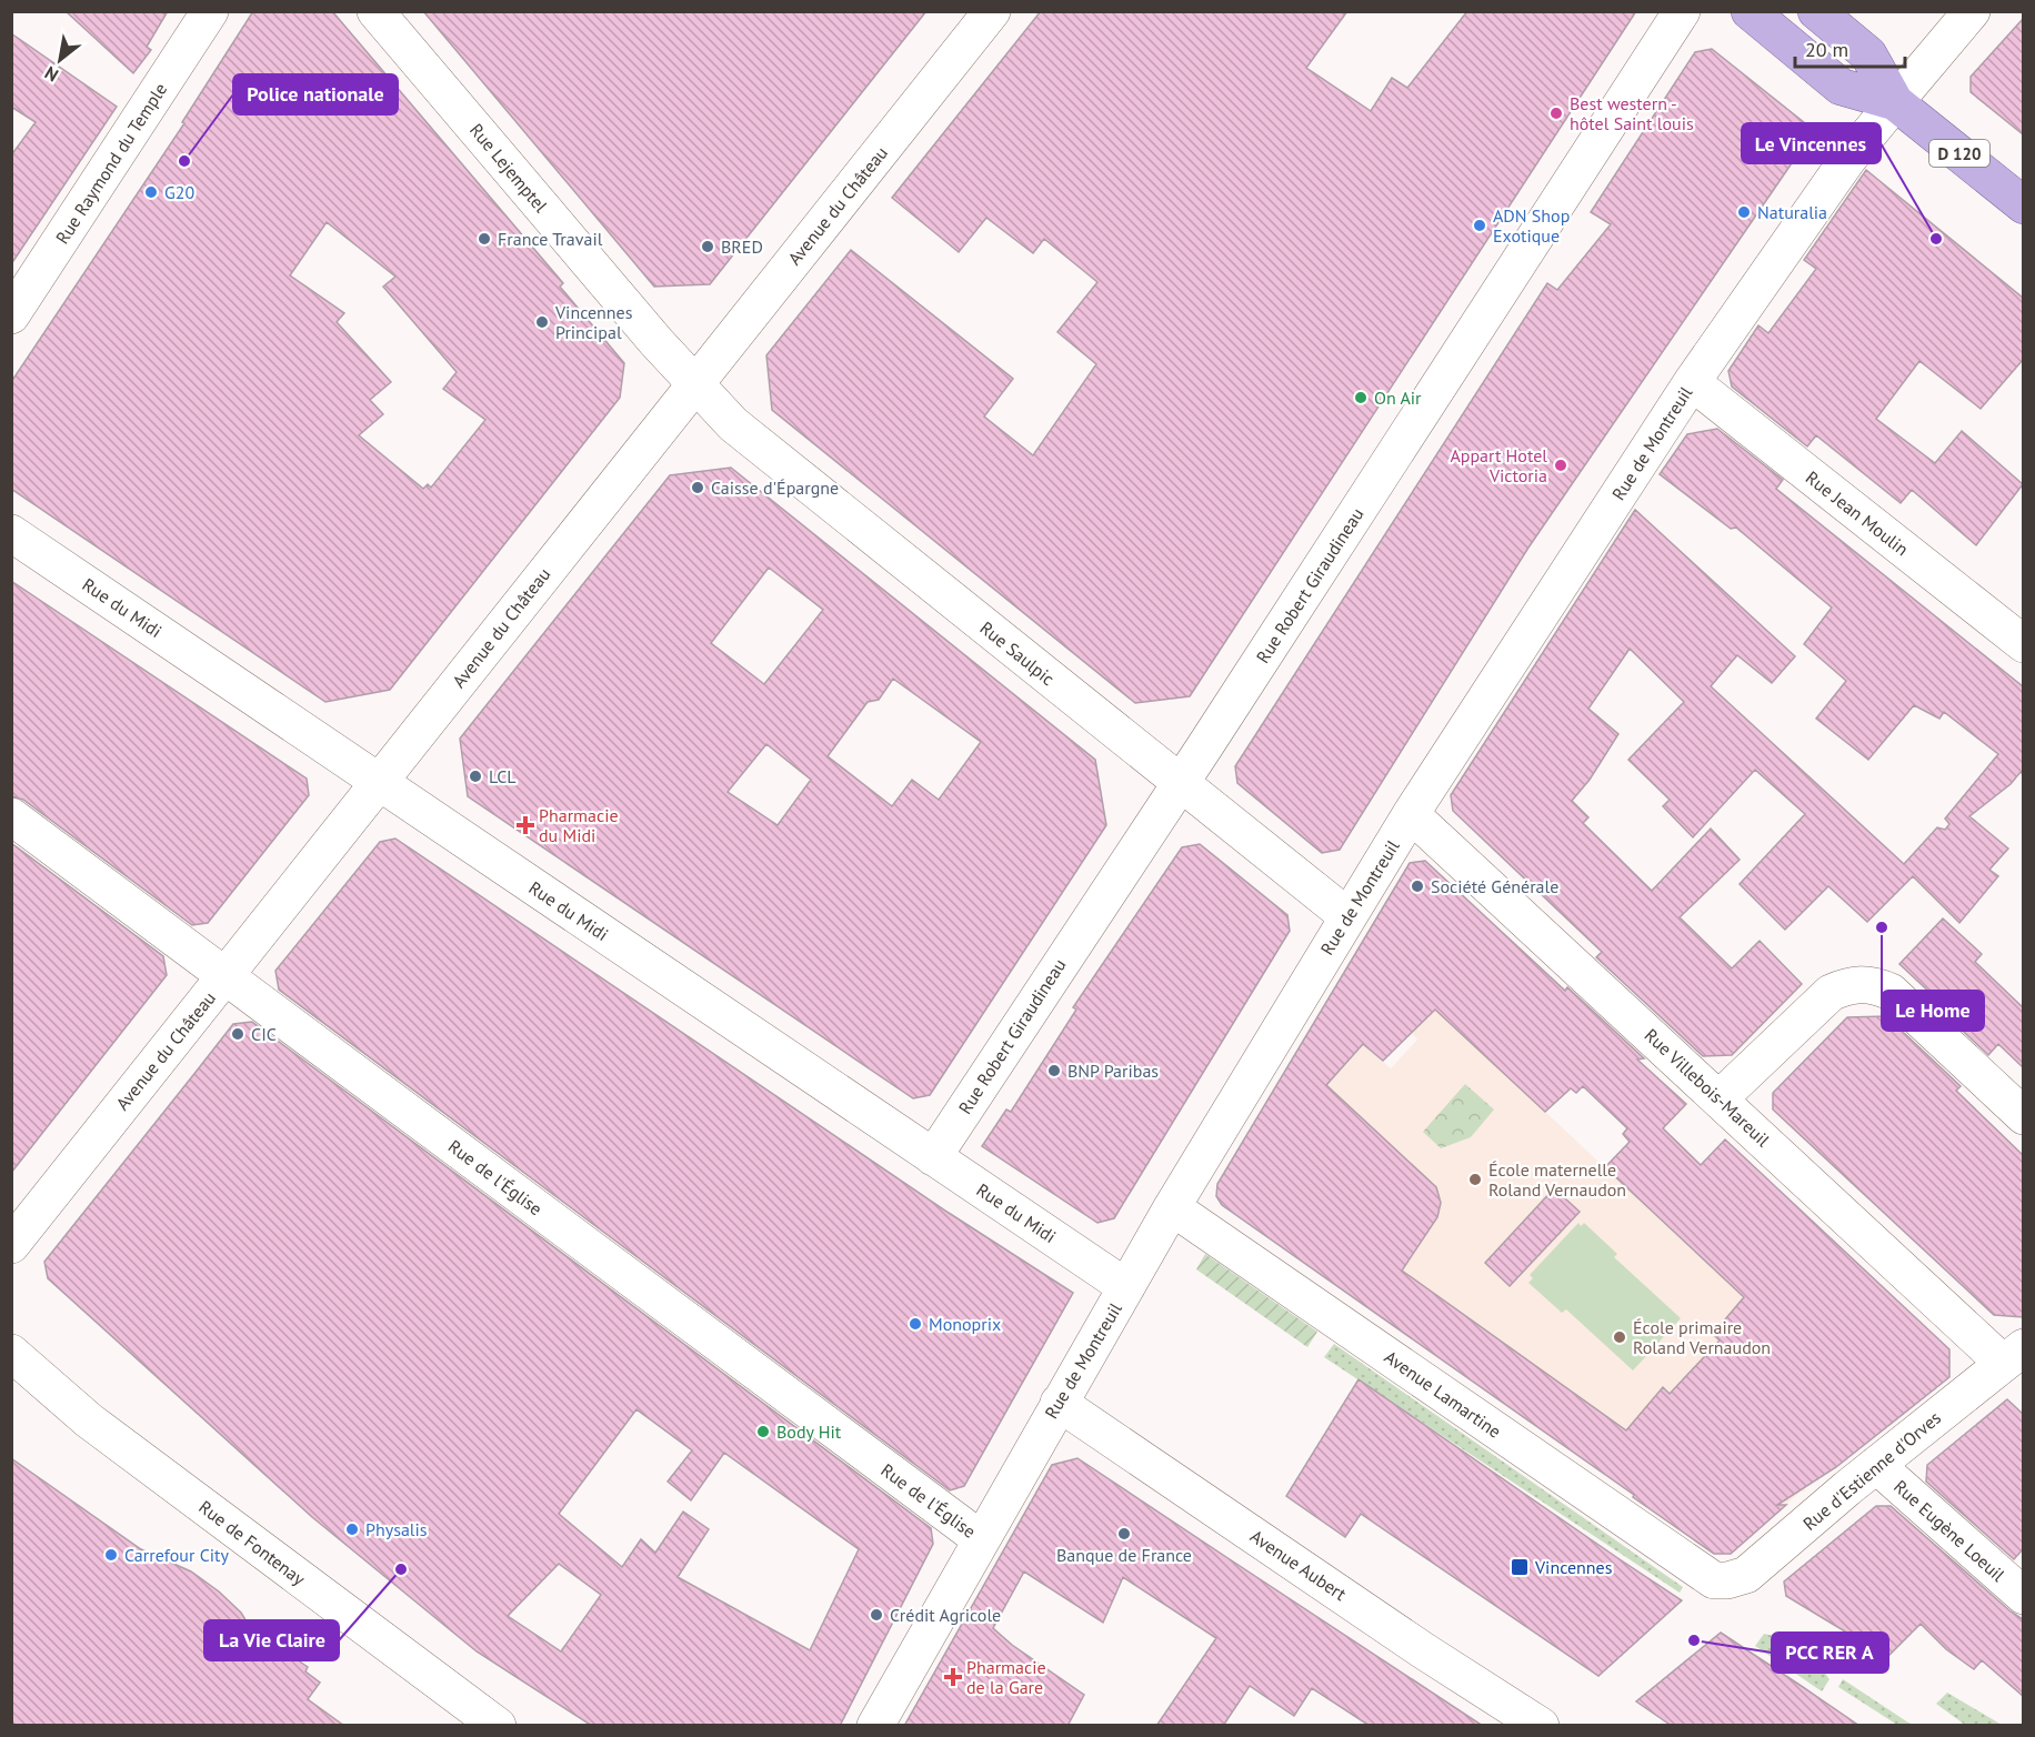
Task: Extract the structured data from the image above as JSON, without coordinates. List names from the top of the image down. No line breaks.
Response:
{"streets":{"main road":["D 120"],"street":["Rue Raymond du Temple","Rue Lejemptel","Avenue du Château","Rue de Montreuil","Rue Jean Moulin","Rue Robert Giraudineau","Rue du Midi","Rue Saulpic","Rue Villebois-Mareuil","Rue de l'Église","Avenue Lamartine","Rue d'Estienne d'Orves","Rue Eugène Loeuil","Rue de Fontenay","Avenue Aubert"]},"crossings":[["D 120","Rue de Montreuil"],["Rue Lejemptel","Avenue du Château"],["Rue Lejemptel","Rue Saulpic"],["Avenue du Château","Rue du Midi"],["Avenue du Château","Rue Saulpic"],["Avenue du Château","Rue de l'Église"],["Rue de Montreuil","Rue Jean Moulin"],["Rue de Montreuil","Rue du Midi"],["Rue de Montreuil","Rue Saulpic"],["Rue de Montreuil","Rue Villebois-Mareuil"],["Rue de Montreuil","Rue de l'Église"],["Rue de Montreuil","Avenue Lamartine"],["Rue de Montreuil","Avenue Aubert"],["Rue Robert Giraudineau","Rue du Midi"],["Rue Robert Giraudineau","Rue Saulpic"],["Rue Villebois-Mareuil","Rue d'Estienne d'Orves"],["Avenue Lamartine","Rue d'Estienne d'Orves"],["Rue d'Estienne d'Orves","Rue Eugène Loeuil"]],"places":{"other":["Best western - hôtel Saint louis","Police nationale","G20","Naturalia","ADN Shop Exotique","France Travail","Le Vincennes","BRED","Vincennes Principal","On Air","Appart Hotel Victoria","Caisse d'Épargne","LCL","Société Générale","Le Home","CIC","BNP Paribas","École maternelle Roland Vernaudon","Monoprix","École primaire Roland Vernaudon","Body Hit","Physalis","Banque de France","Carrefour City","La Vie Claire","Crédit Agricole","PCC RER A"],"health":["Pharmacie du Midi","Pharmacie de la Gare"],"transit":["Vincennes"]},"scale_bar":"20 m","north":"bottom left"}
